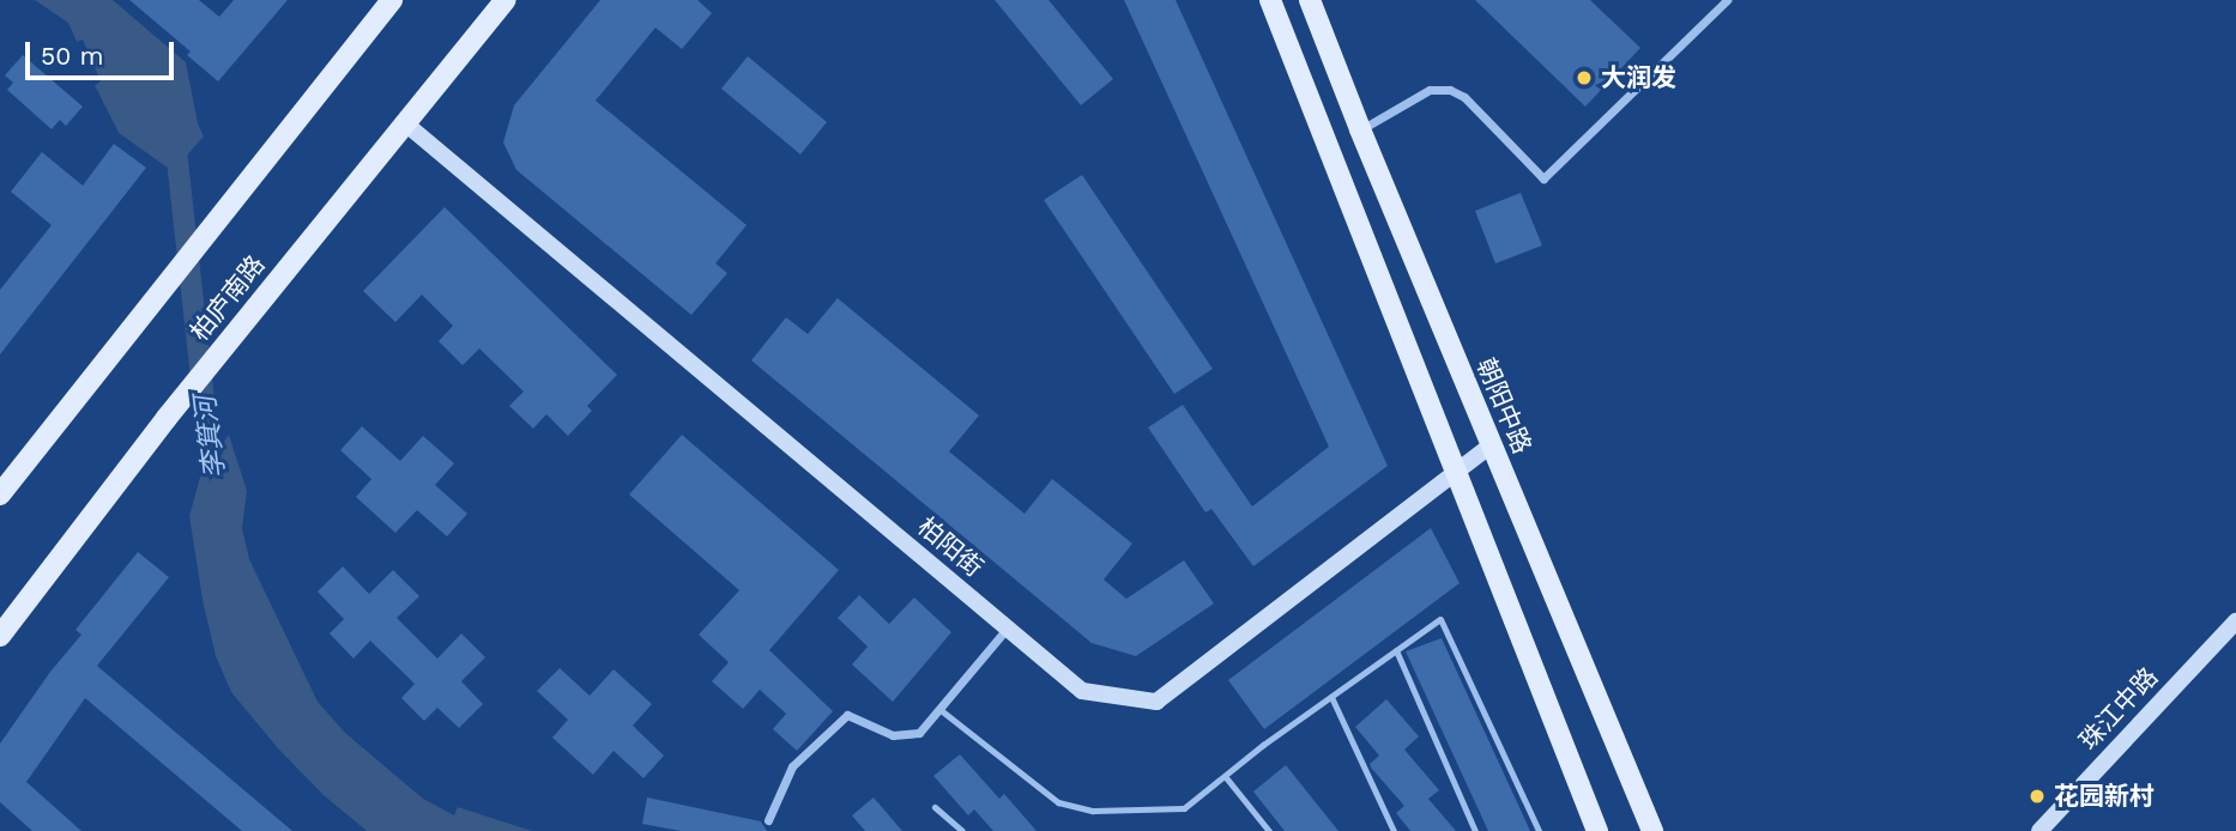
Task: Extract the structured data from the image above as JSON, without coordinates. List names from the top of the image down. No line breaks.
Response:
{"streets":{"main road":["柏庐南路","朝阳中路"],"street":["柏阳街","珠江中路"]},"crossings":[["柏庐南路","柏阳街"],["朝阳中路","柏阳街"]],"water":["李箕河"],"places":["大润发","花园新村"],"scale_bar":"50 m"}
